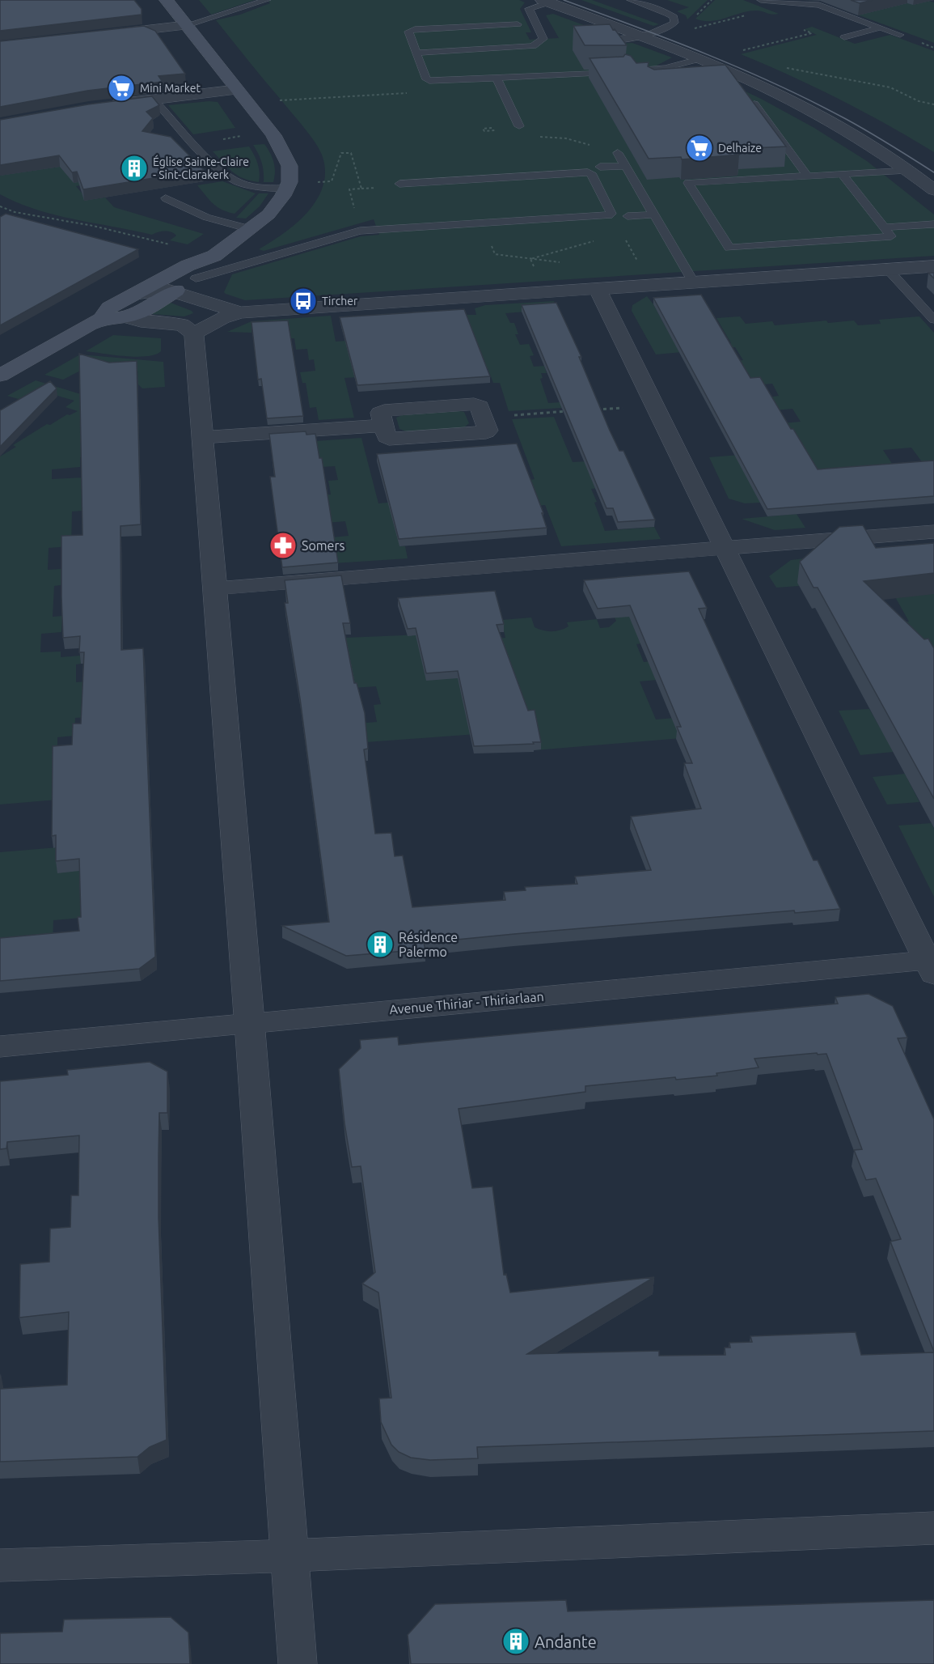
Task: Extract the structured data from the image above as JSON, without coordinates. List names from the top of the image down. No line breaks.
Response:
{"streets":{"street":["Avenue Thiriar - Thiriarlaan"]},"places":{"supermarket":["Mini Market","Delhaize"],"building":["Église Sainte-Claire - Sint-Clarakerk","Résidence Palermo","Andante"],"bus stop":["Tircher"],"pharmacy":["Somers"]}}
